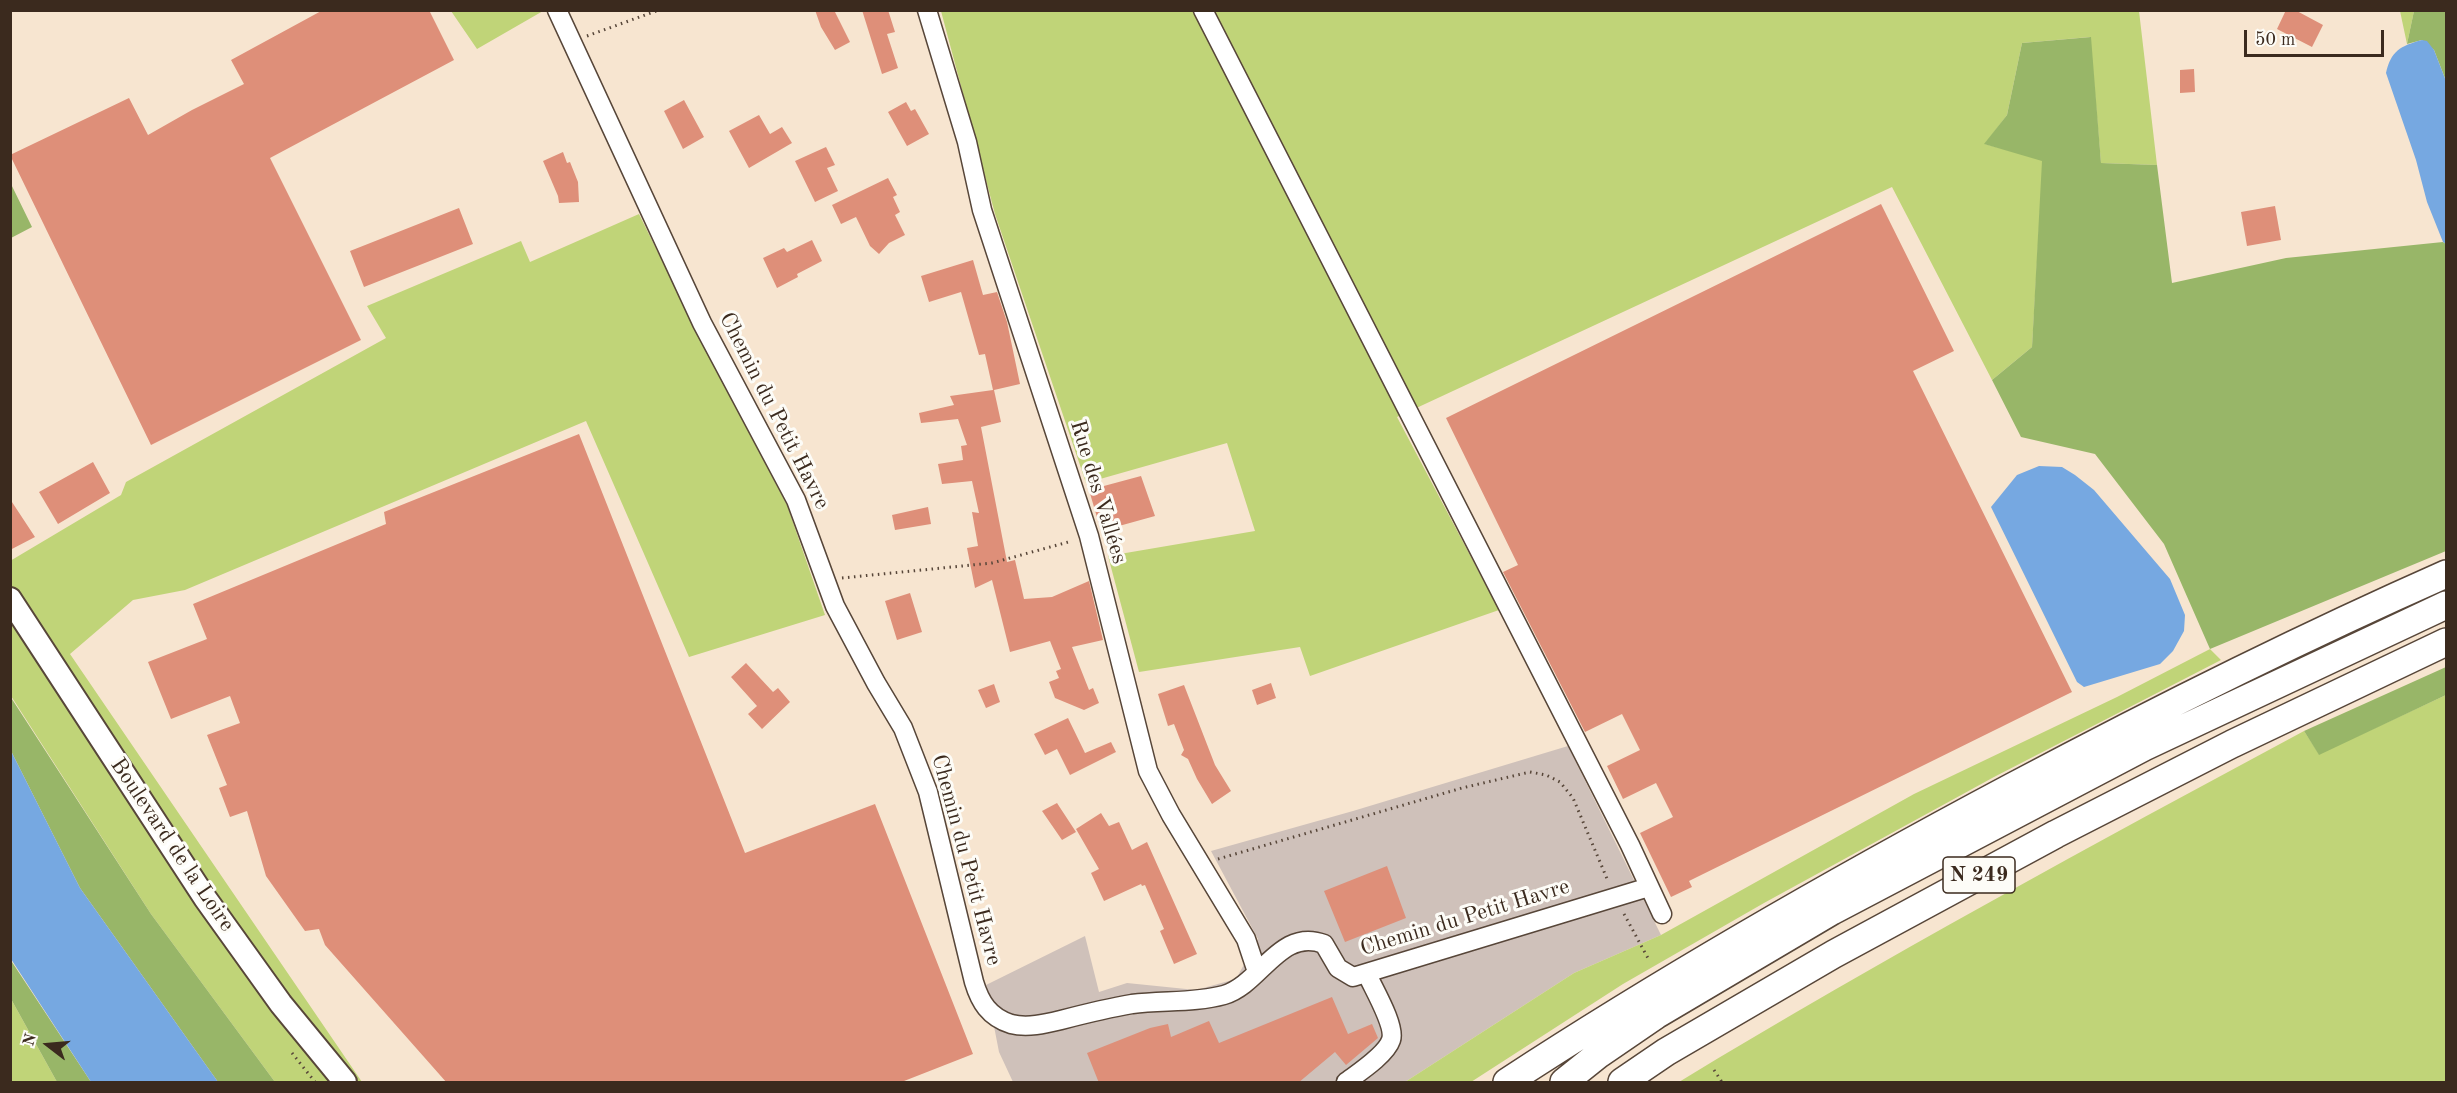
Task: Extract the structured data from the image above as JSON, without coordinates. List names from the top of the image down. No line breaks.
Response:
{"streets":{"highway":["N 249"],"main road":["Boulevard de la Loire"],"street":["Chemin du Petit Havre","Rue des Vallées"]},"crossings":[["Chemin du Petit Havre","Rue des Vallées"]],"scale_bar":"50 m","north":"left"}
